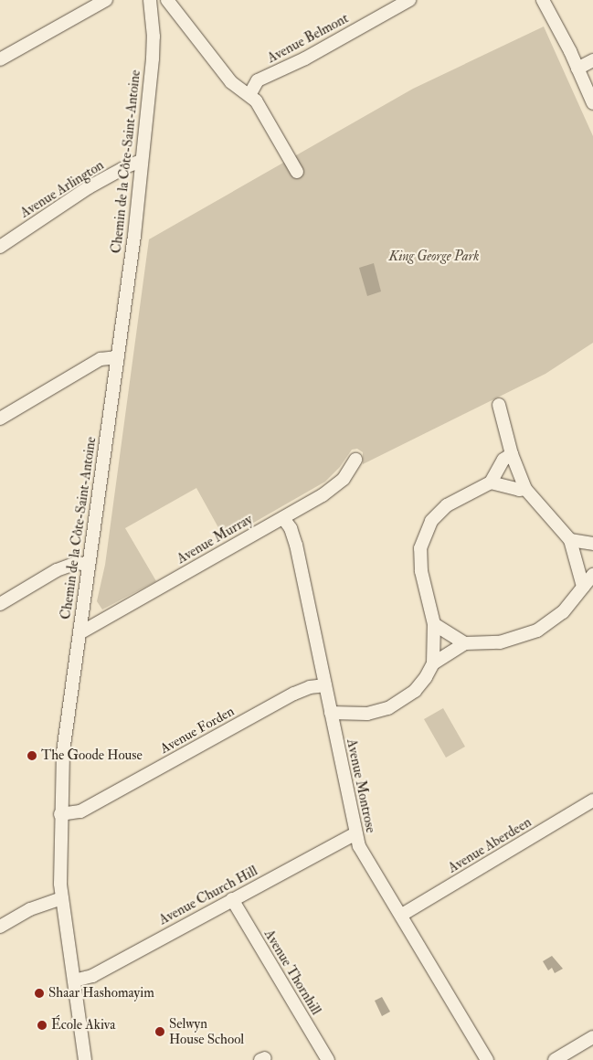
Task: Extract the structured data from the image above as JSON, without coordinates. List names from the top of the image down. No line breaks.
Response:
{"streets":{"street":["Avenue Belmont","Chemin de la Côte-Saint-Antoine","Avenue Arlington","Avenue Murray","Avenue Forden","Avenue Montrose","Avenue Aberdeen","Avenue Church Hill","Avenue Thornhill"]},"crossings":[["Chemin de la Côte-Saint-Antoine","Avenue Arlington"],["Chemin de la Côte-Saint-Antoine","Avenue Murray"],["Chemin de la Côte-Saint-Antoine","Avenue Forden"],["Chemin de la Côte-Saint-Antoine","Avenue Church Hill"],["Avenue Murray","Avenue Montrose"],["Avenue Forden","Avenue Montrose"],["Avenue Montrose","Avenue Aberdeen"],["Avenue Montrose","Avenue Church Hill"],["Avenue Church Hill","Avenue Thornhill"]],"parks":["King George Park"],"places":["The Goode House","Shaar Hashomayim","École Akiva","Selwyn House School"]}
